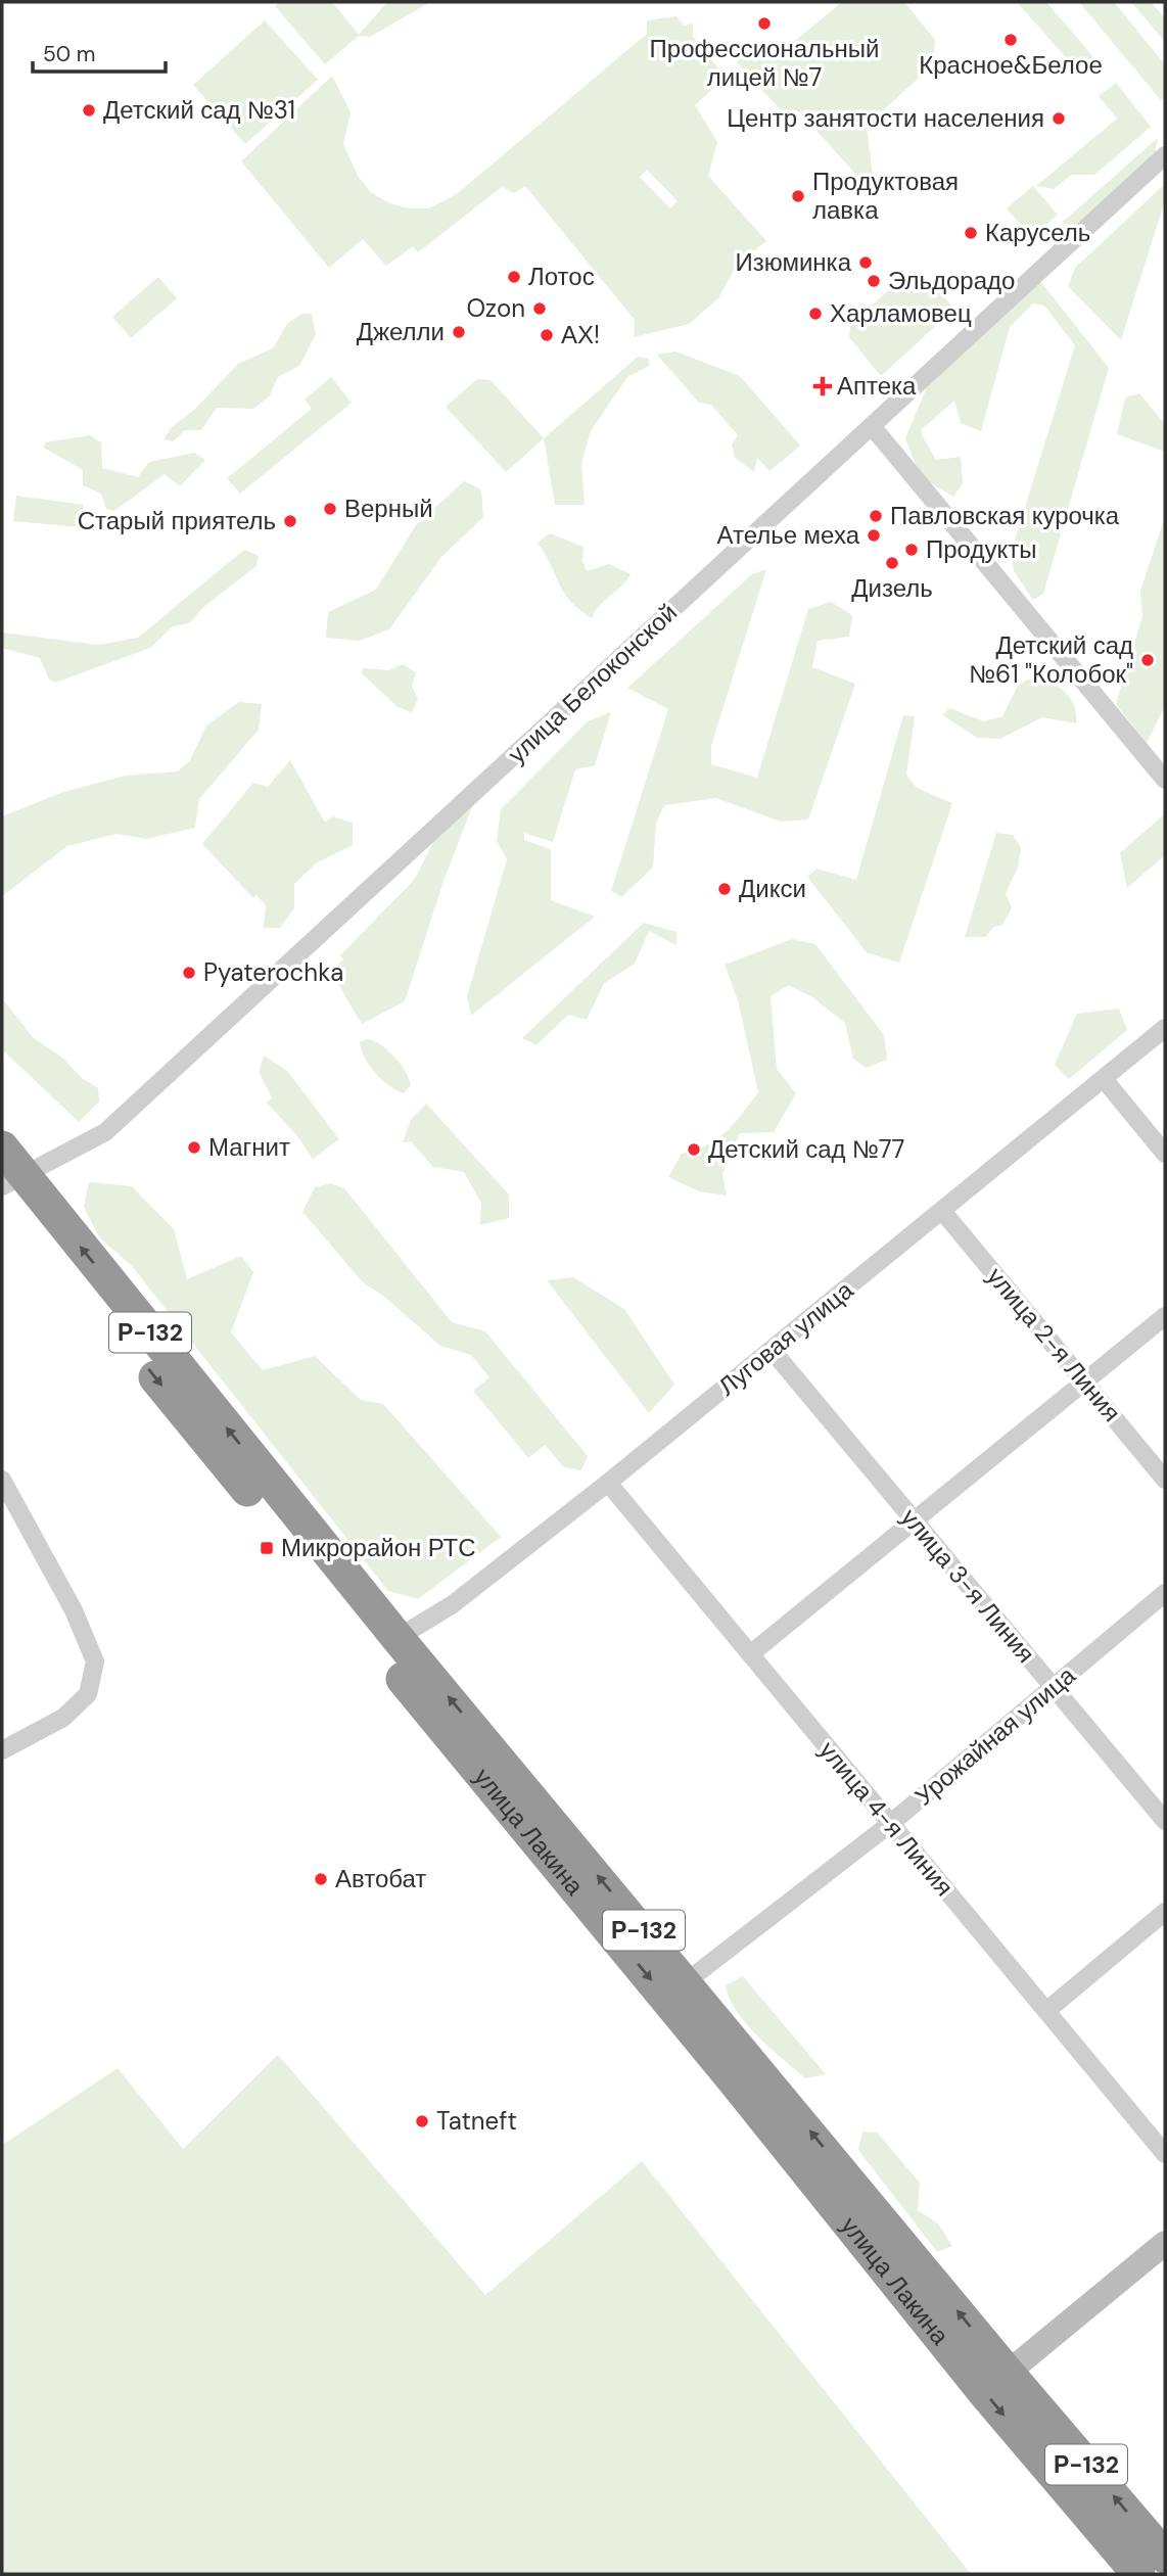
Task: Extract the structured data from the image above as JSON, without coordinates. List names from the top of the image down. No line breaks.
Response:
{"streets":{"highway":["Р-132","улица Лакина"],"street":["улица Белоконской","Луговая улица","улица 2-я Линия","улица 3-я Линия","Урожайная улица","улица 4-я Линия"]},"crossings":[["улица Белоконской","Р-132"],["улица Белоконской","улица Лакина"],["Р-132","улица Лакина"],["Луговая улица","улица 2-я Линия"],["Луговая улица","улица 3-я Линия"],["Луговая улица","улица 4-я Линия"],["Луговая улица","улица Лакина"],["улица 3-я Линия","Урожайная улица"],["Урожайная улица","улица 4-я Линия"],["Урожайная улица","улица Лакина"]],"places":{"other":["Профессиональный лицей №7","Красное&Белое","Детский сад №31","Центр занятости населения","Продуктовая лавка","Карусель","Изюминка","Лотос","Эльдорадо","Ozon","Харламовец","Джелли","АХ!","Верный","Павловская курочка","Старый приятель","Ателье меха","Продукты","Дизель","Детский сад №61 \"Колобок\"","Дикси","Pyaterochka","Магнит","Детский сад №77","Автобат","Tatneft"],"health":["Аптека"],"transit":["Микрорайон РТС"]},"scale_bar":"50 m"}
